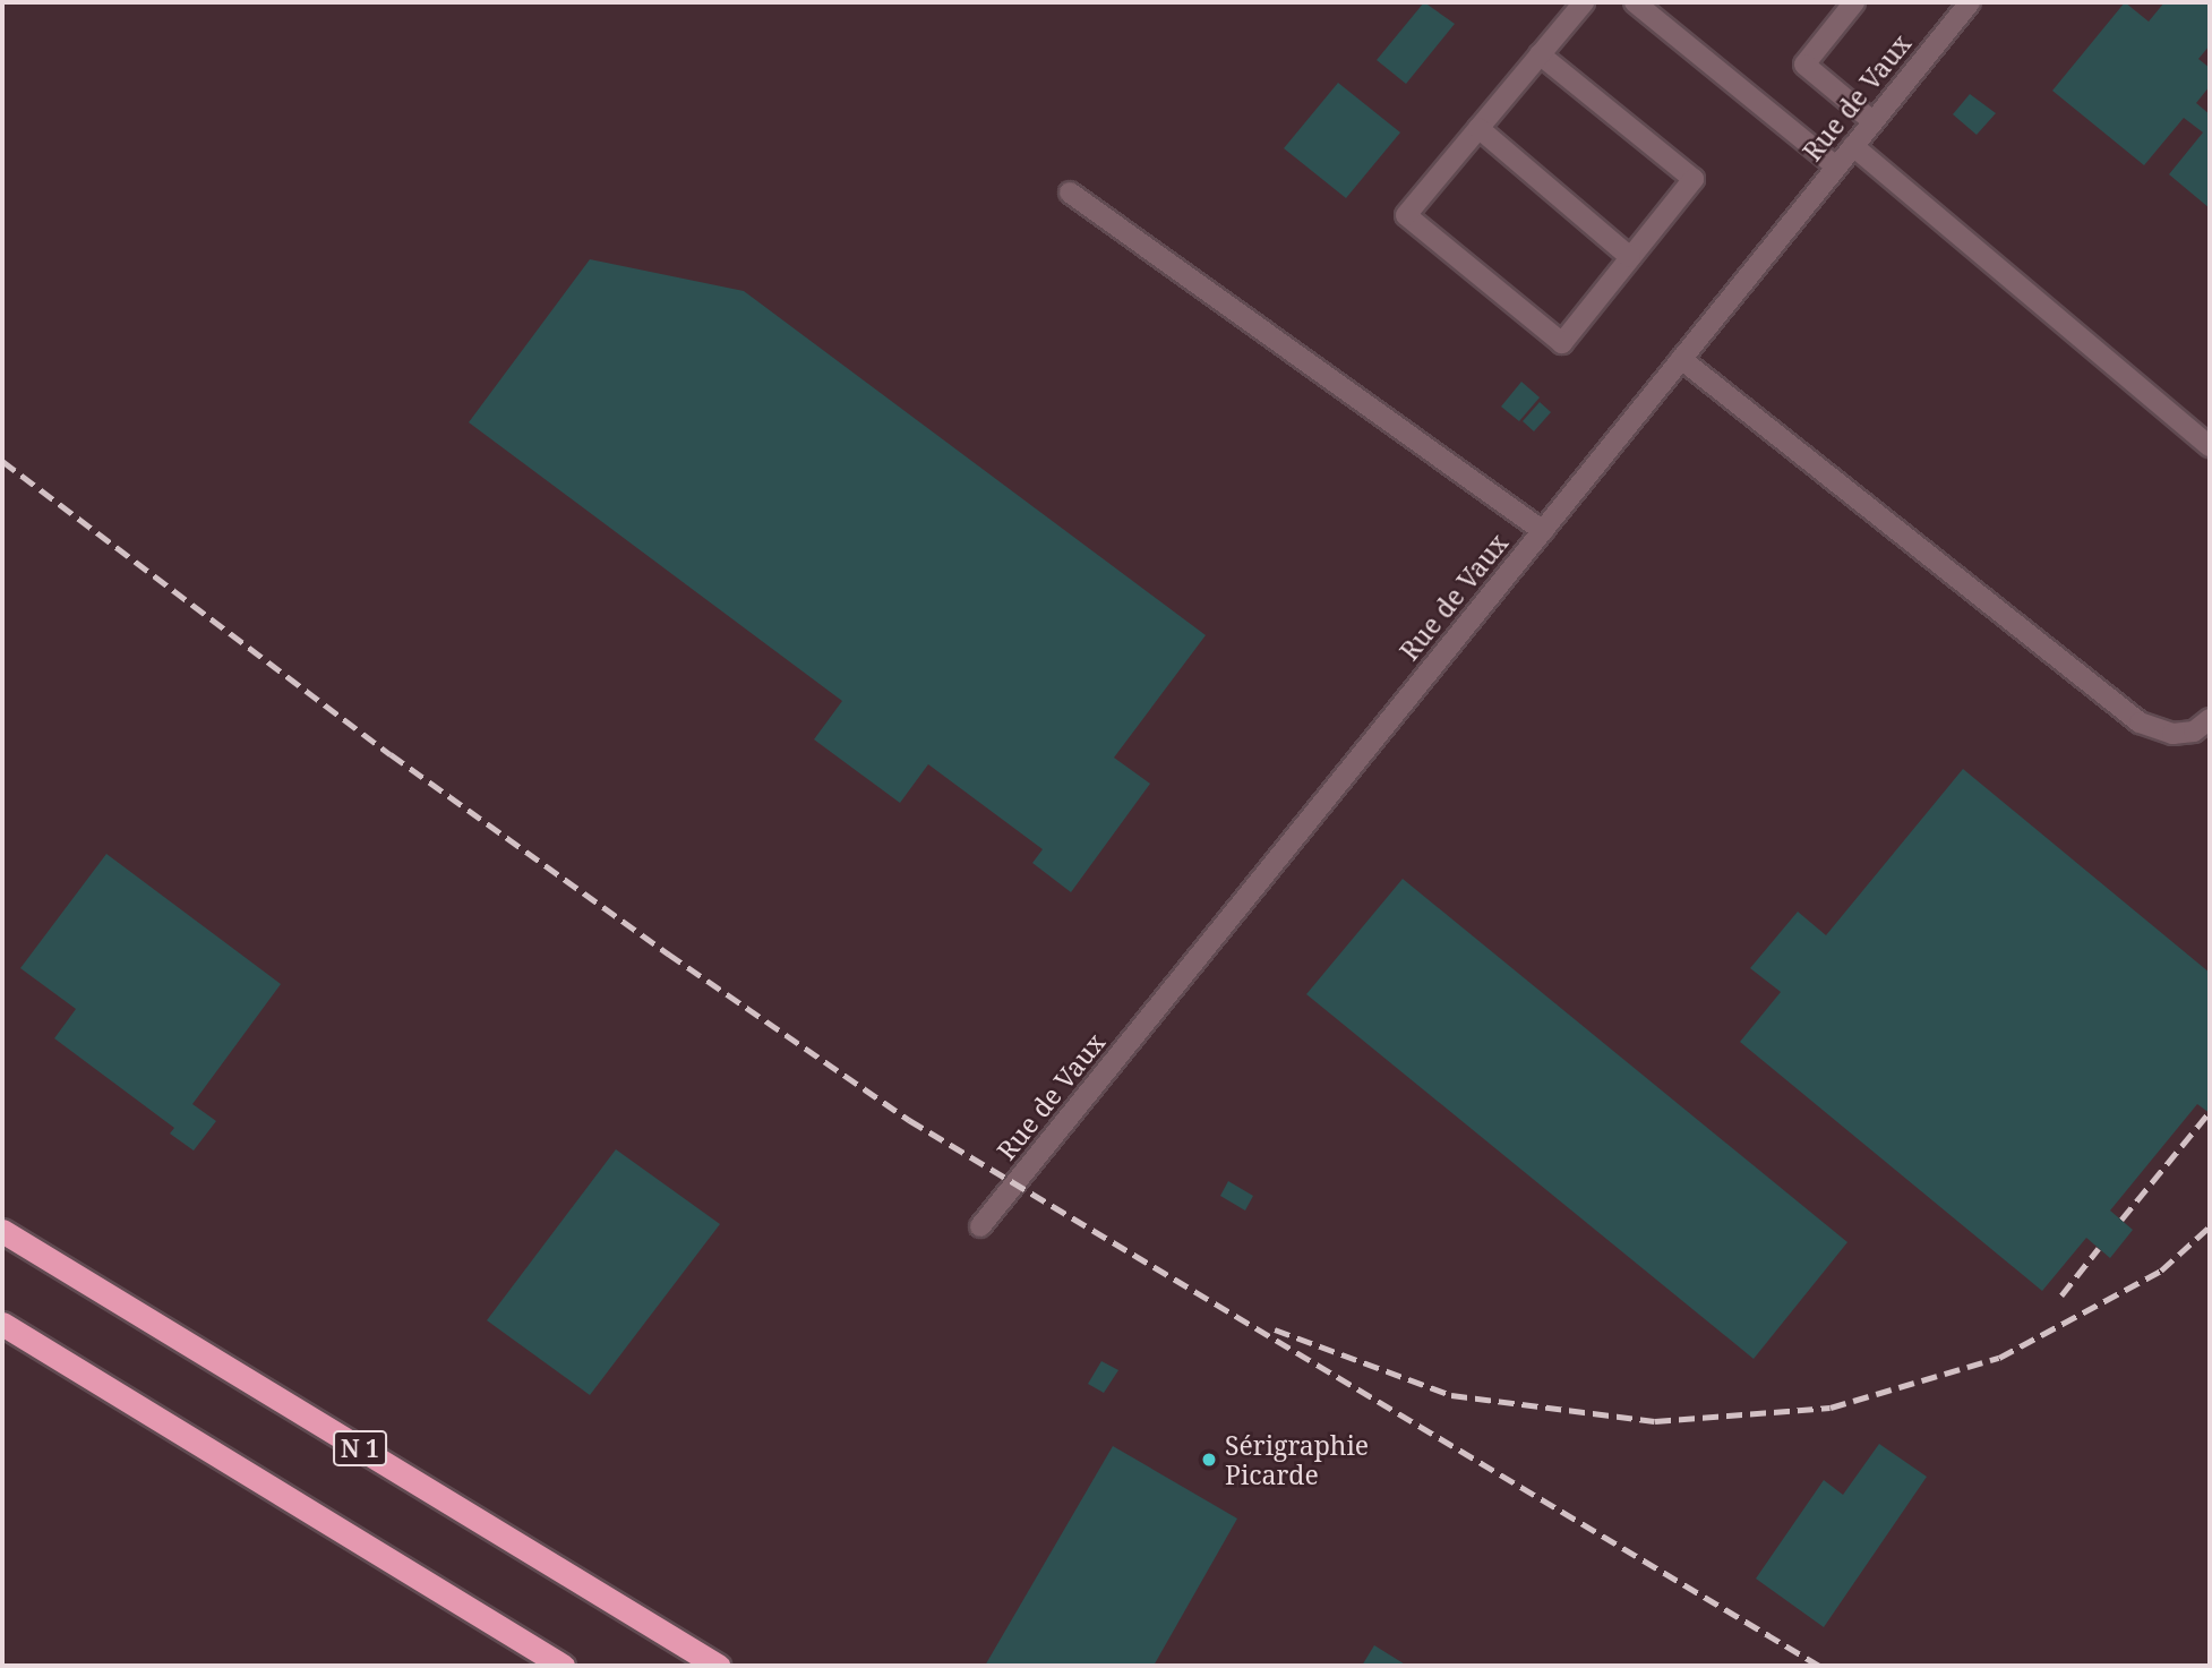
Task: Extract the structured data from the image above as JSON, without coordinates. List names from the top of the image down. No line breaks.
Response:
{"streets":{"highway":["N 1"],"street":["Rue de Vaux"]},"places":["Sérigraphie Picarde"]}
